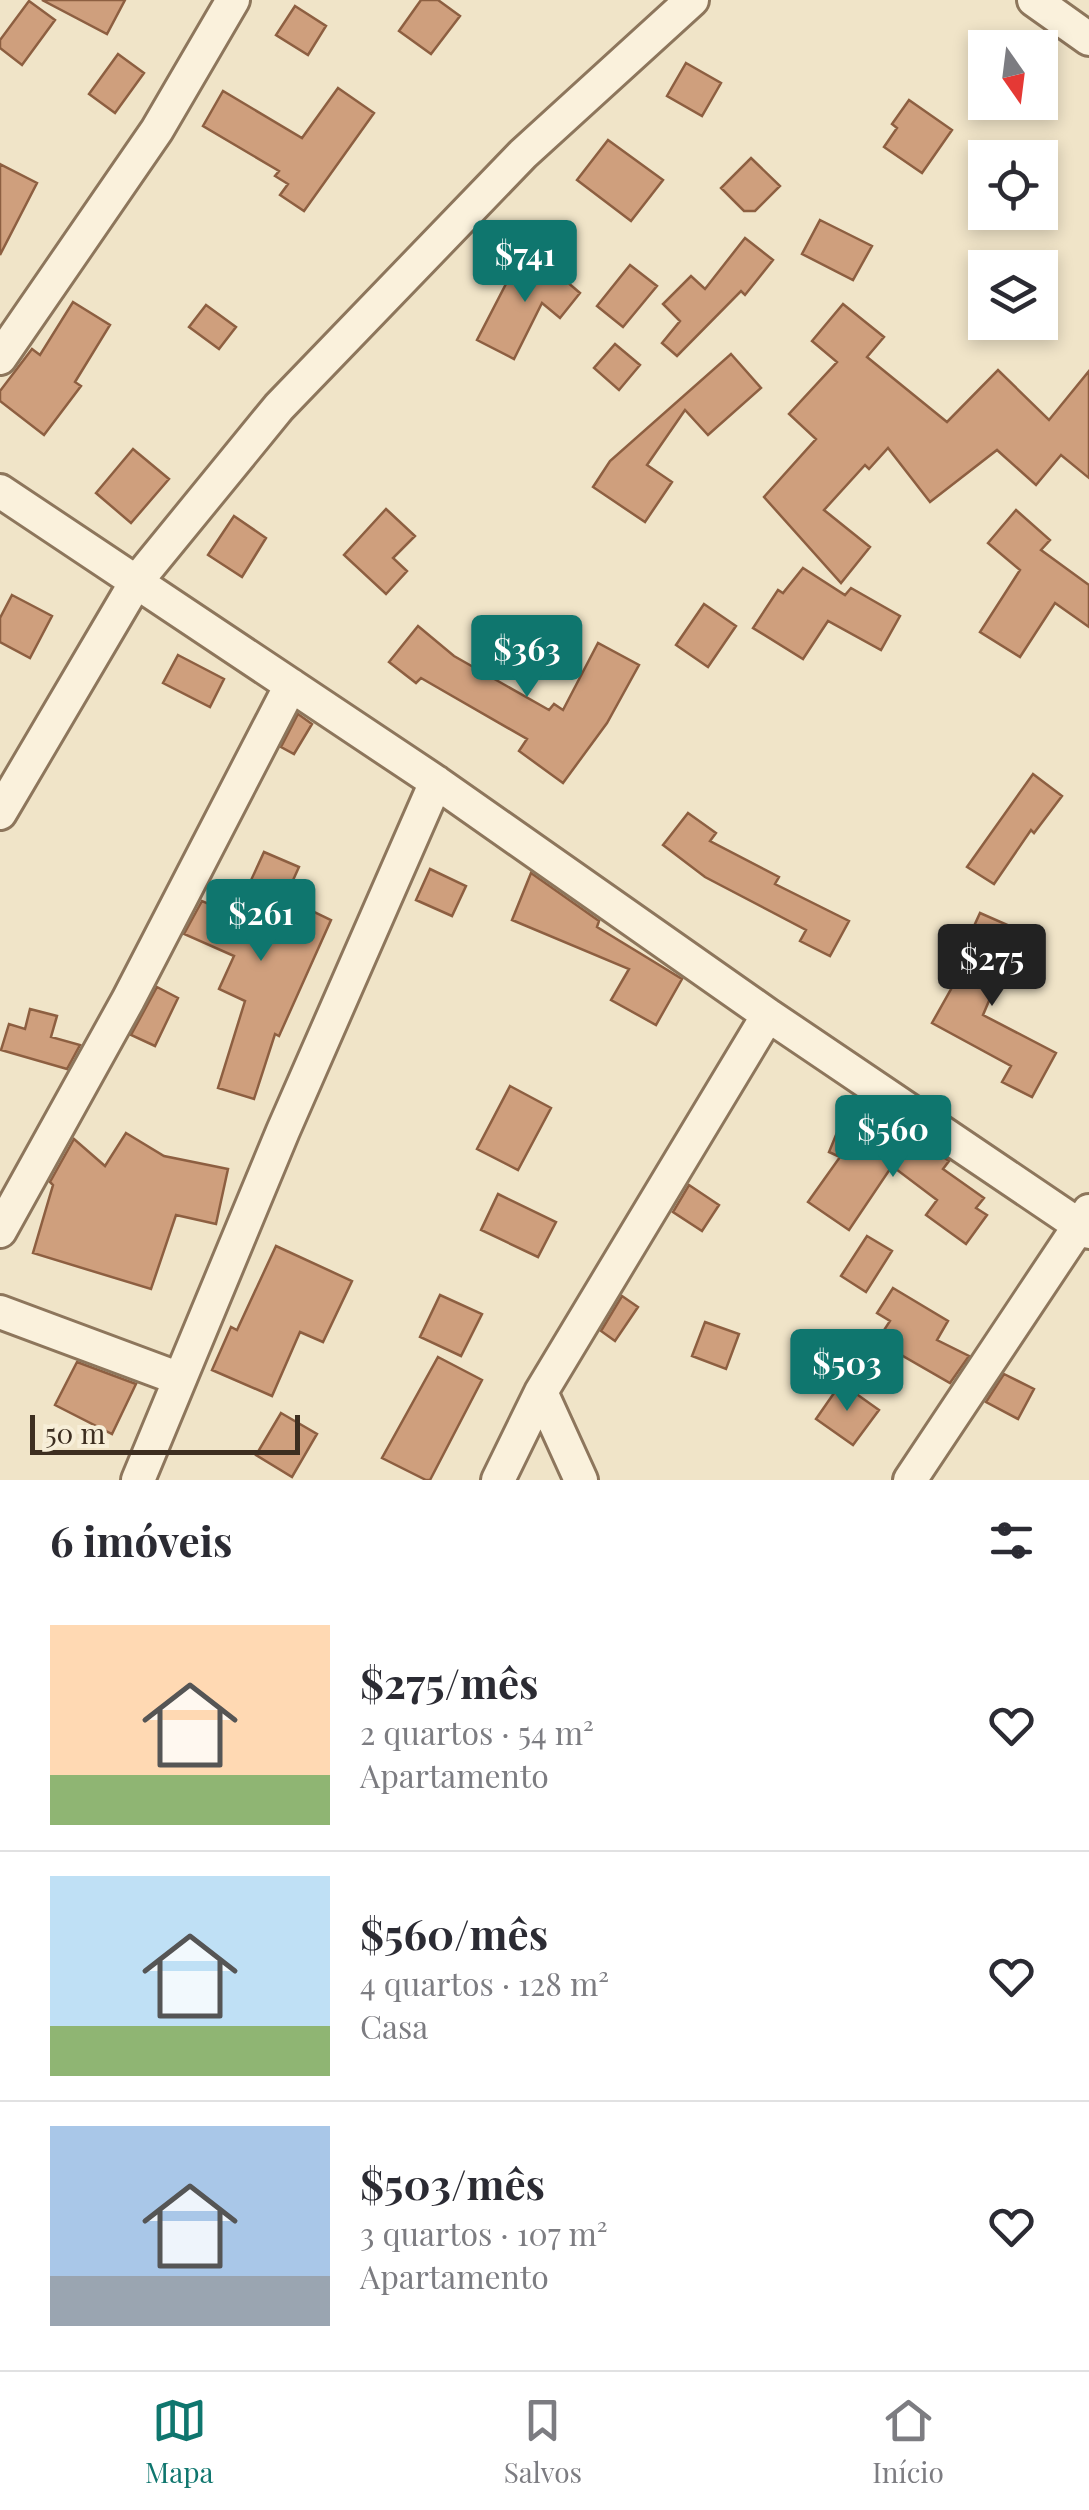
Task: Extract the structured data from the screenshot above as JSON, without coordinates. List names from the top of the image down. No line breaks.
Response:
{"scale_bar":"50 m","north":"bottom","page":{"price":["$741","$363","$261","$275","$560","$503"],"scale":"50 m","heading":"6 imóveis","list":[{"name":"$275/mês","note":"2 quartos · 54 m² · Apartamento"},{"name":"$560/mês","note":"4 quartos · 128 m² · Casa"},{"name":"$503/mês","note":"3 quartos · 107 m² · Apartamento"}],"tabs":["Mapa","Salvos","Início"]}}
